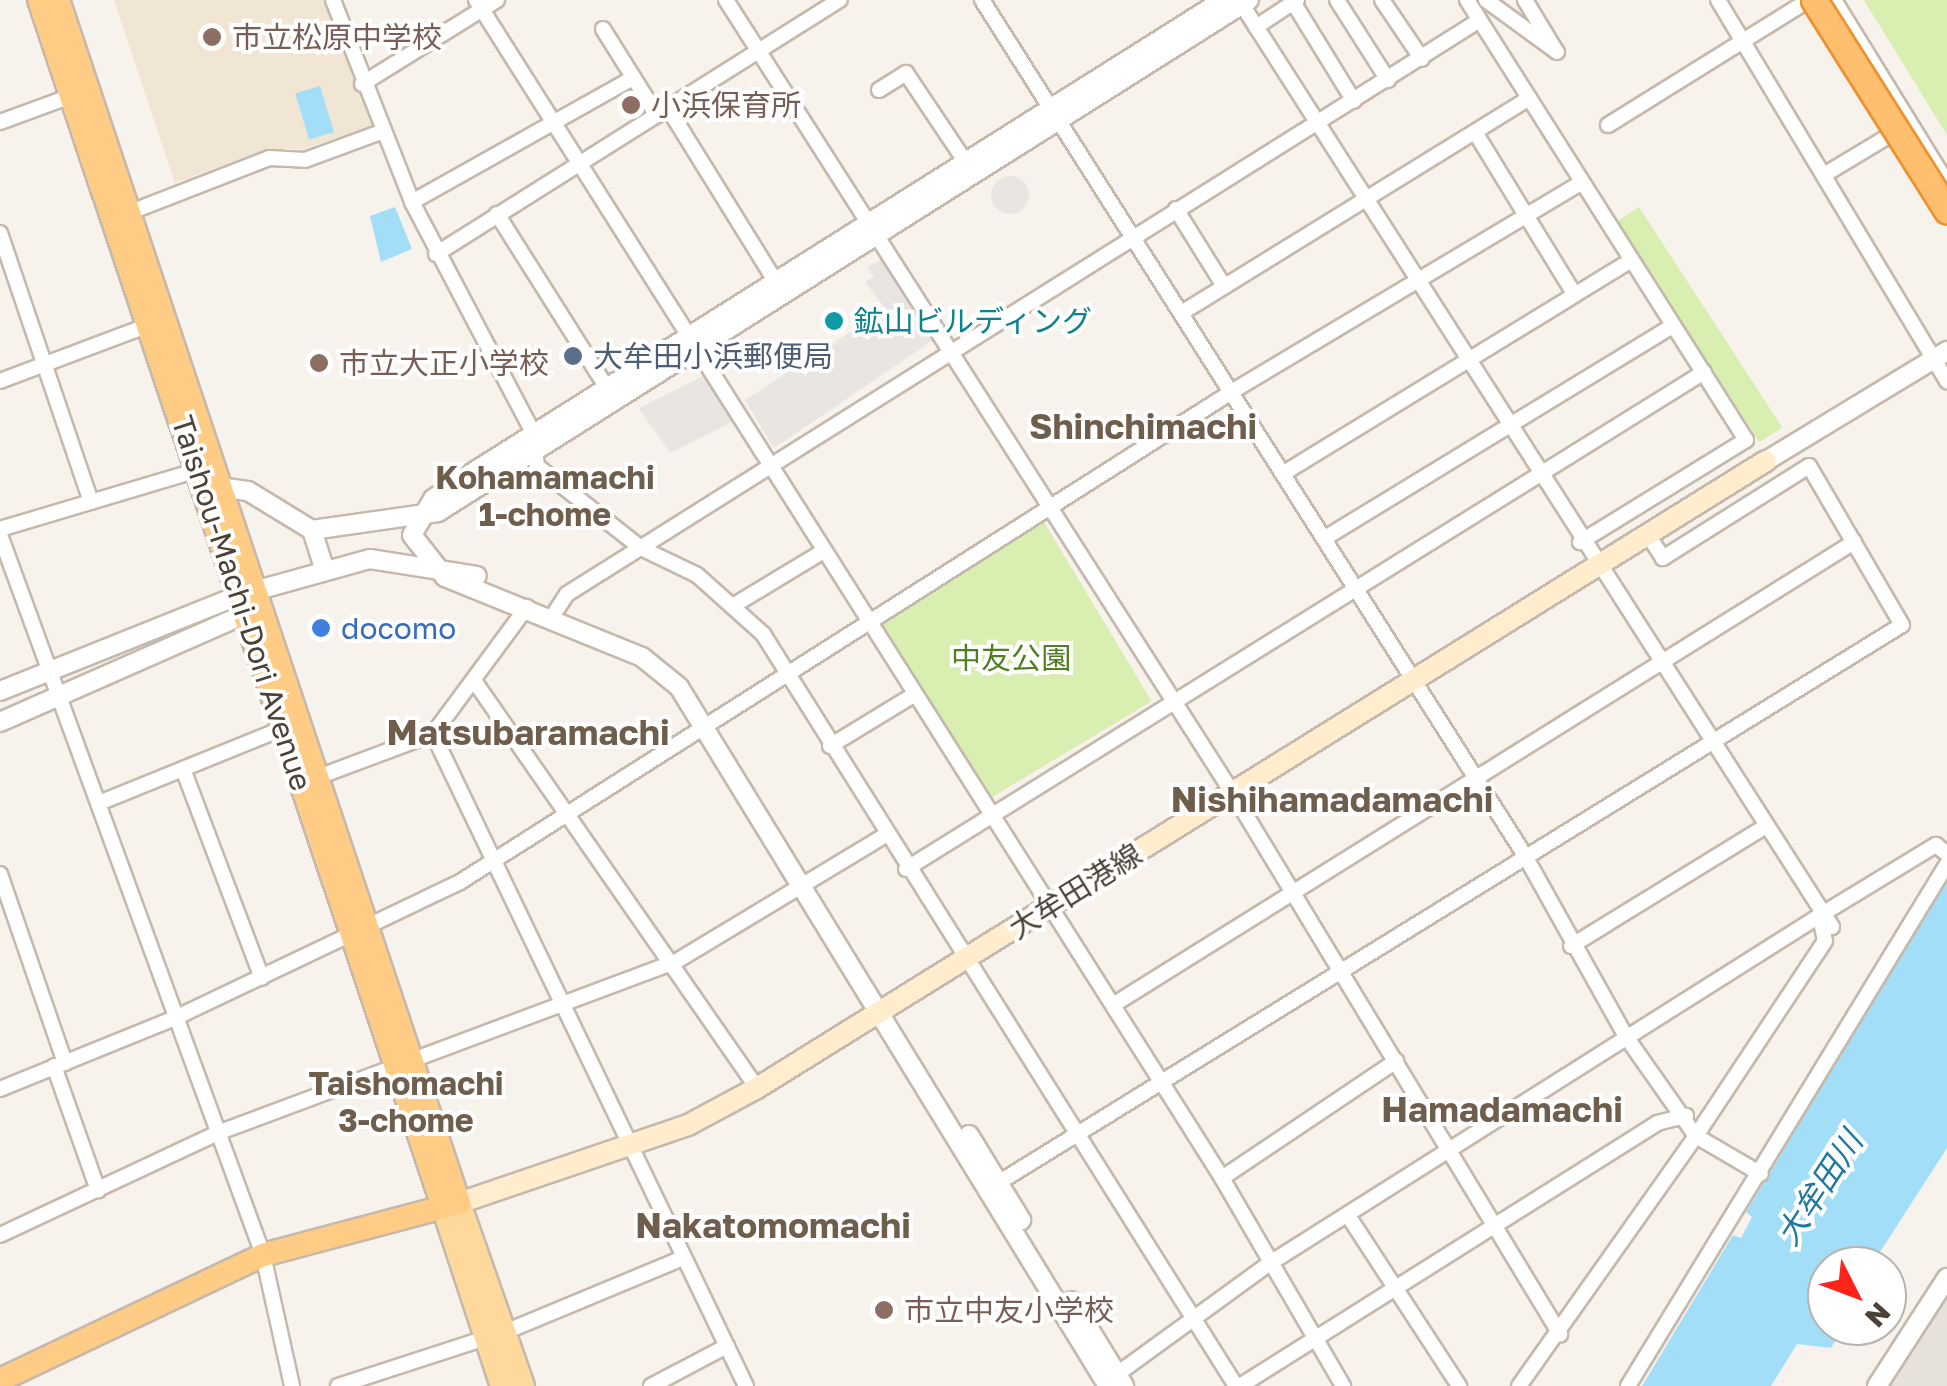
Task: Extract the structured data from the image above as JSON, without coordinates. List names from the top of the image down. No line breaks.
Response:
{"streets":{"highway":["Taishou-Machi-Dori Avenue"],"main road":["大牟田港線"]},"crossings":[["Taishou-Machi-Dori Avenue","大牟田港線"]],"districts":["Shinchimachi","Kohamamachi 1-chome","Matsubaramachi","Nishihamadamachi","Taishomachi 3-chome","Hamadamachi","Nakatomomachi"],"water":["大牟田川"],"parks":["中友公園"],"places":["市立松原中学校","小浜保育所","鉱山ビルディング","大牟田小浜郵便局","市立大正小学校","docomo","市立中友小学校"],"north":"bottom right"}
